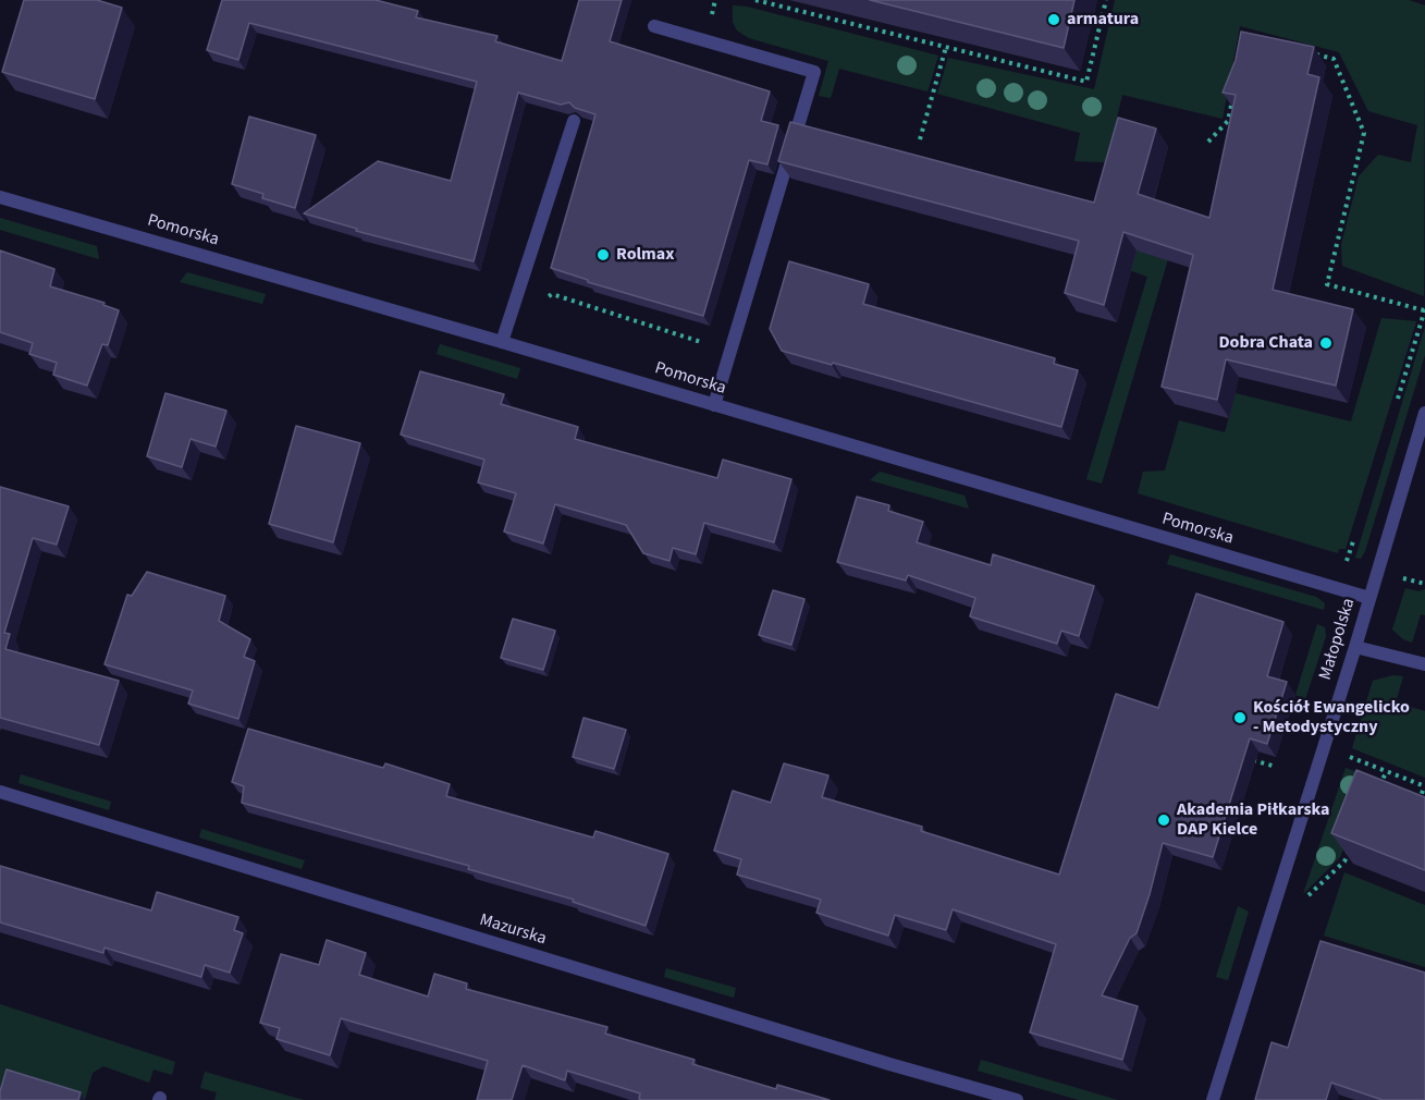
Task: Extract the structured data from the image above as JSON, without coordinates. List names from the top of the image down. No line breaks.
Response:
{"streets":{"street":["Pomorska","Małopolska","Mazurska"]},"crossings":[["Pomorska","Małopolska"]],"places":["armatura","Rolmax","Dobra Chata","Kościół Ewangelicko - Metodystyczny","Akademia Piłkarska DAP Kielce"]}
